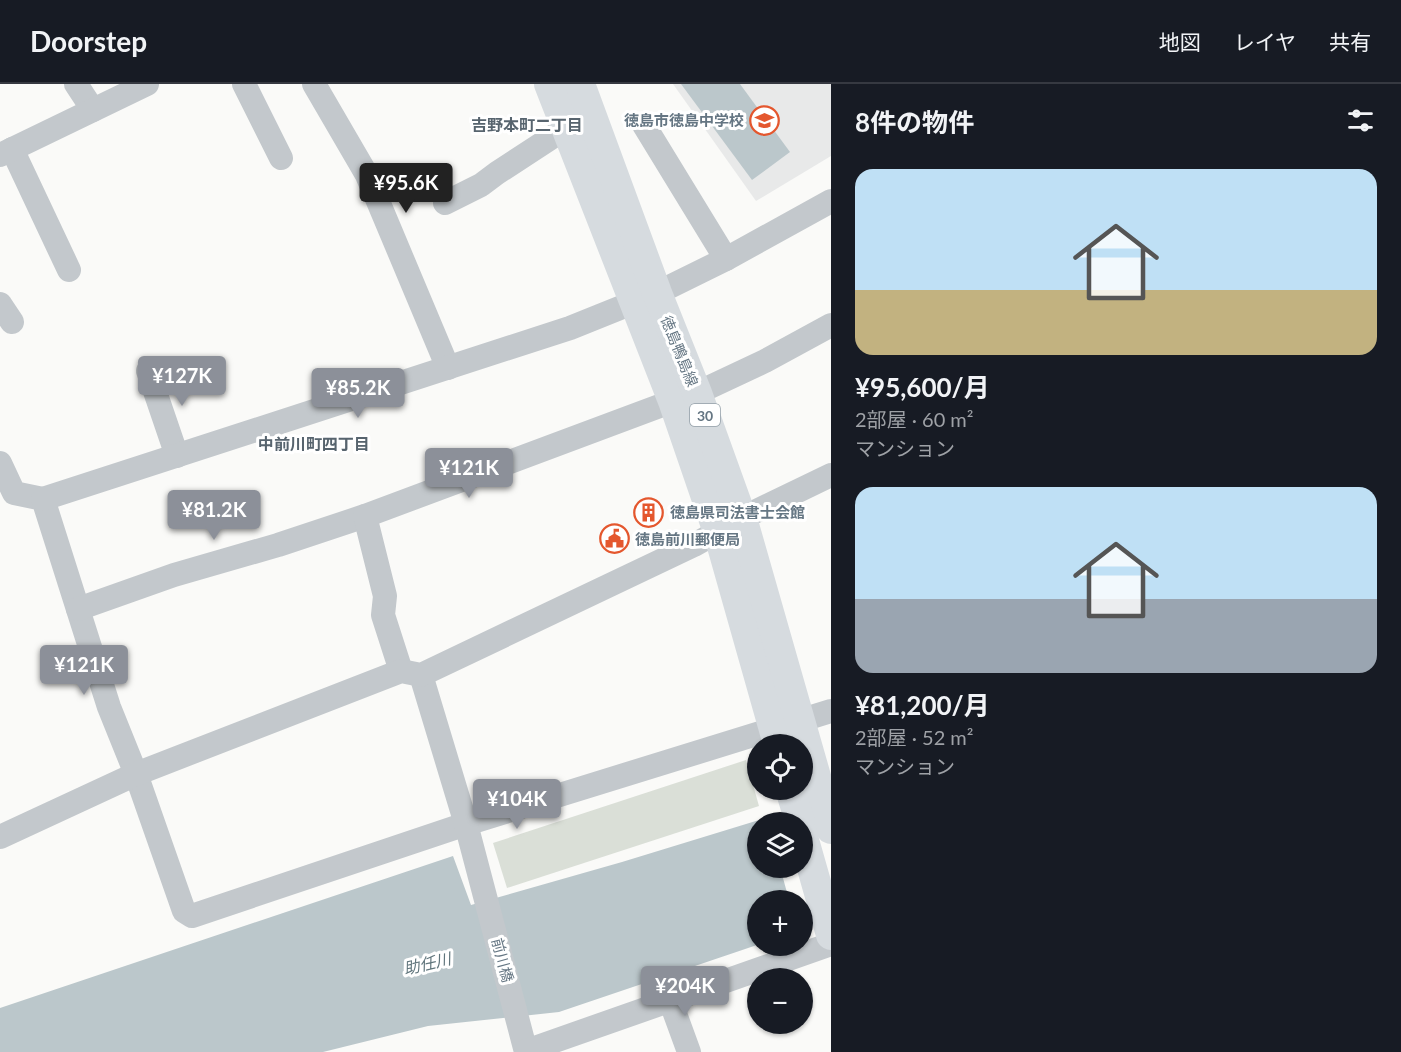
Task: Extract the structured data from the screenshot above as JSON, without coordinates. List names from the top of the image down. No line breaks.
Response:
{"streets":{"main road":["徳島鴨島線","30"],"street":["前川橋"]},"districts":["吉野本町二丁目","中前川町四丁目"],"water":["助任川"],"places":{"school or university":["徳島市徳島中学校"],"building":["徳島県司法書士会館"],"public building":["徳島前川郵便局"]},"page":{"header":"Doorstep","nav":["地図","レイヤ","共有"],"heading":"8件の物件","list":[{"name":"¥95,600/月","note":"2部屋 · 60 m² · マンション"},{"name":"¥81,200/月","note":"2部屋 · 52 m² · マンション"}],"price":["¥95.6K","¥127K","¥85.2K","¥121K","¥81.2K","¥121K","¥104K","¥204K"],"map_buttons":["+","−"]}}
